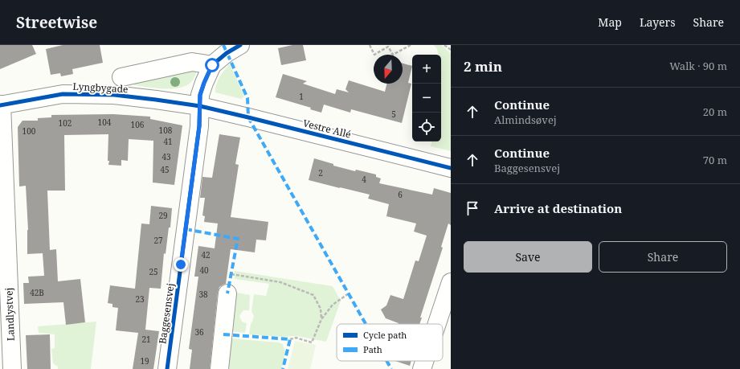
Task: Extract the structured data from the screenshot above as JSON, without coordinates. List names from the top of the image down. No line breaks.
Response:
{"streets":{"street":["Lyngbygade","Vestre Allé","Baggesensvej","Landlystvej"]},"crossings":[["Lyngbygade","Vestre Allé"],["Lyngbygade","Baggesensvej"],["Lyngbygade","Landlystvej"],["Vestre Allé","Baggesensvej"]],"house_numbers":["1","5","104","102","106","108","100","41","43","45","2","4","6","29","27","42","40","25","42B","38","23","36","21","19"],"legend":["Cycle path","Path"],"north":"bottom","page":{"header":"Streetwise","nav":["Map","Layers","Share"],"heading":["2 min","Walk · 90 m"],"map_buttons":["+","−"],"list":[["Continue","Almindsøvej","20 m"],["Continue","Baggesensvej","70 m"],"Arrive at destination"],"buttons":["Save","Share"]}}
